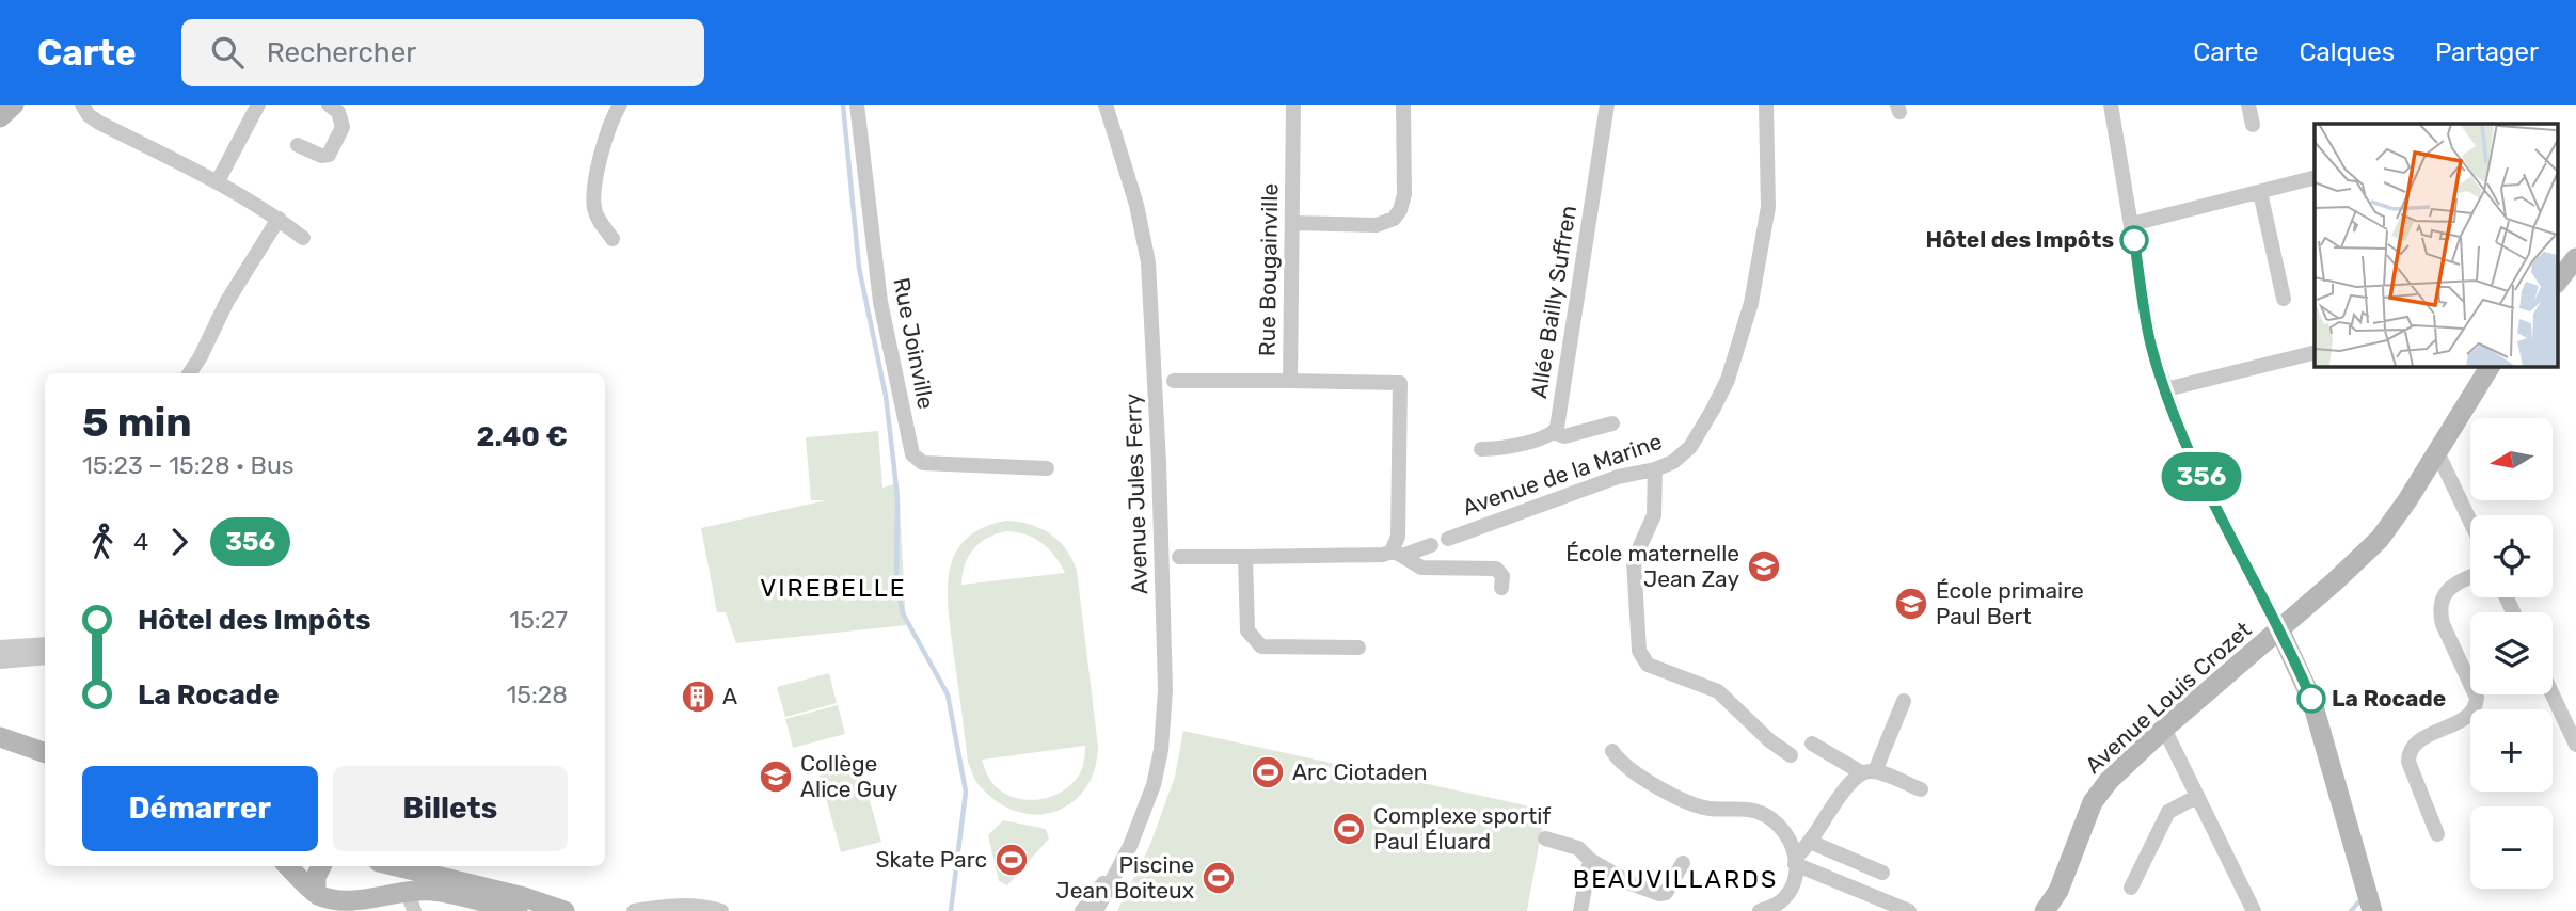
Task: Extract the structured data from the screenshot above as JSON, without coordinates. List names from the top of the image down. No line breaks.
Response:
{"streets":{"street":["Rue Bougainville","Allée Bailly Suffren","Rue Joinville","Avenue de la Marine","Avenue Jules Ferry","Avenue Louis Crozet"]},"districts":["VIREBELLE","BEAUVILLARDS"],"places":{"other":["Hôtel des Impôts","La Rocade"],"school or university":["École maternelle Jean Zay","École primaire Paul Bert","Collège Alice Guy"],"building":["A"],"sports":["Arc Ciotaden","Complexe sportif Paul Éluard","Skate Parc","Piscine Jean Boiteux"]},"lines":["bus line 356"],"north":"left","page":{"header":"Carte","search":"Rechercher","nav":["Carte","Calques","Partager"],"on_map":"356","heading":["5 min","15:23 – 15:28 · Bus","2.40 €"],"map_buttons":["+","−"],"legs":["4","356"],"list":[{"name":"Hôtel des Impôts","value":"15:27"},{"name":"La Rocade","value":"15:28"}],"buttons":["Démarrer","Billets"]}}
